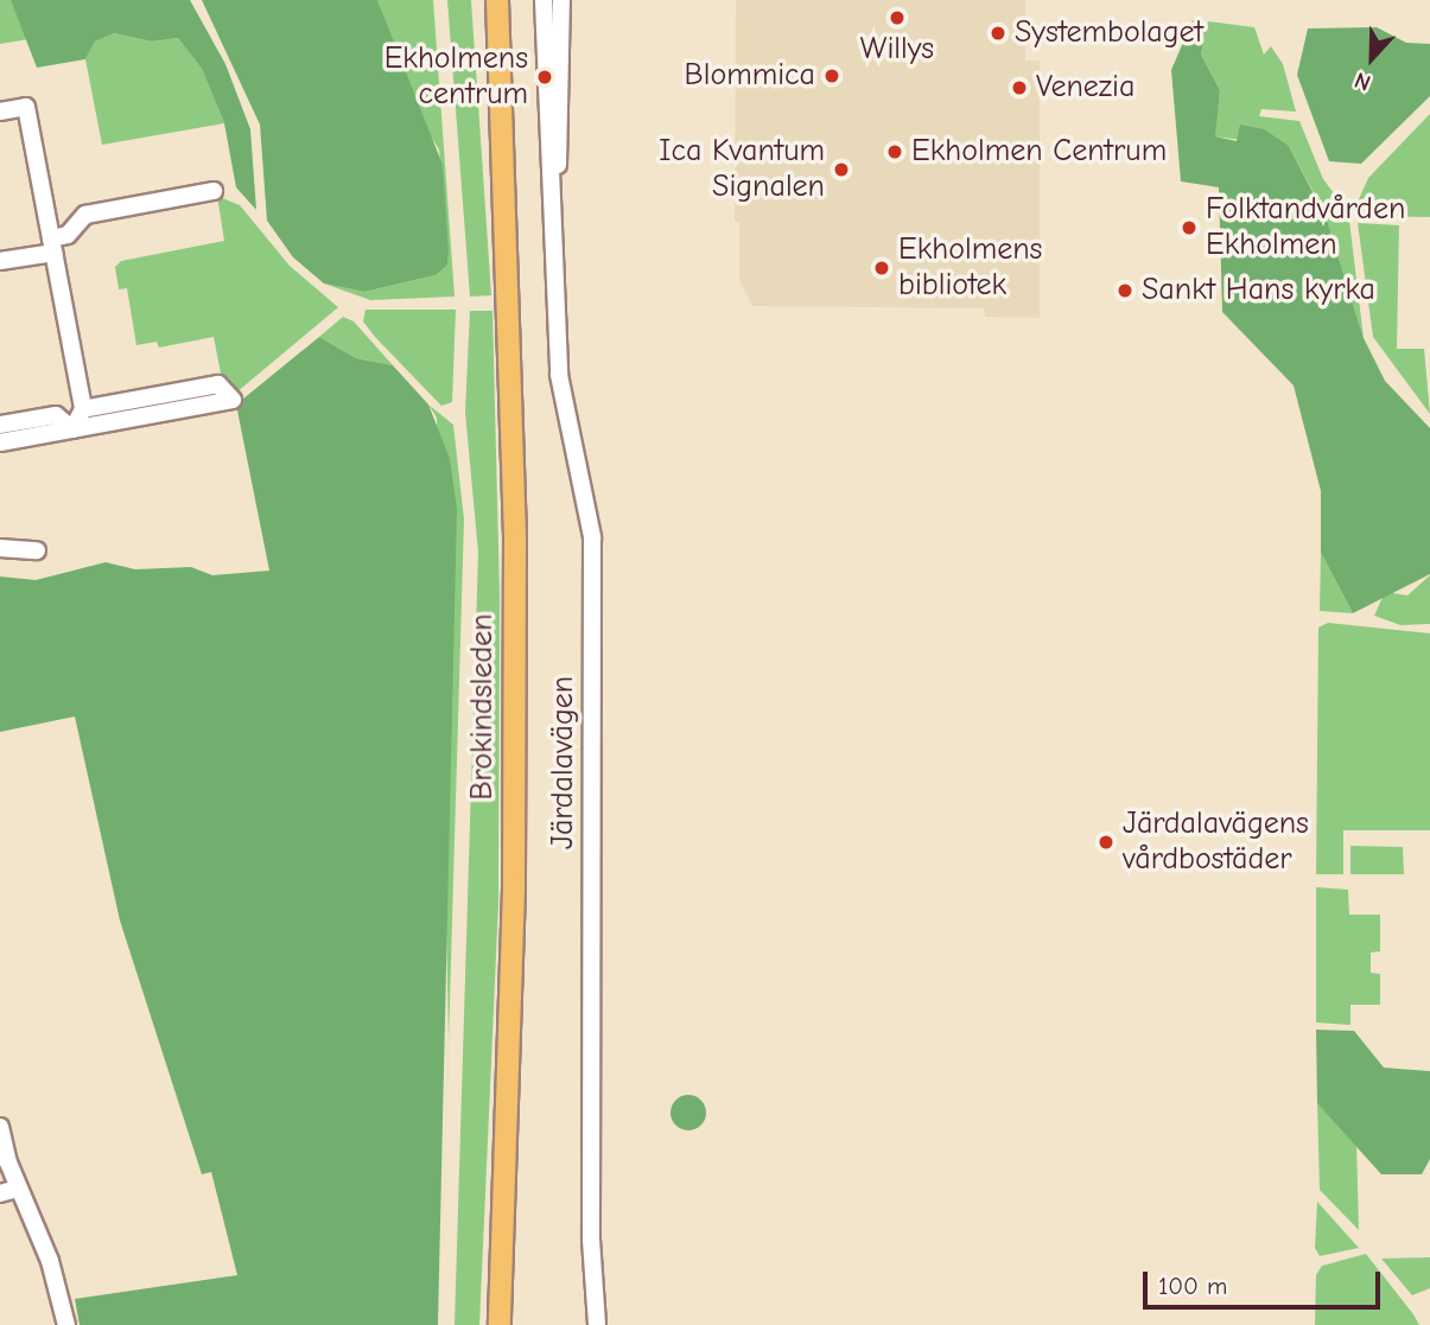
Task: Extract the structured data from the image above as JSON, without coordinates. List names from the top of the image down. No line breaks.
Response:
{"streets":{"main road":["Brokindsleden"],"street":["Järdalavägen"]},"places":["Willys","Systembolaget","Blommica","Ekholmens centrum","Venezia","Ekholmen Centrum","Ica Kvantum Signalen","Folktandvården Ekholmen","Ekholmens bibliotek","Sankt Hans kyrka","Järdalavägens vårdbostäder"],"scale_bar":"100 m","north":"bottom"}
